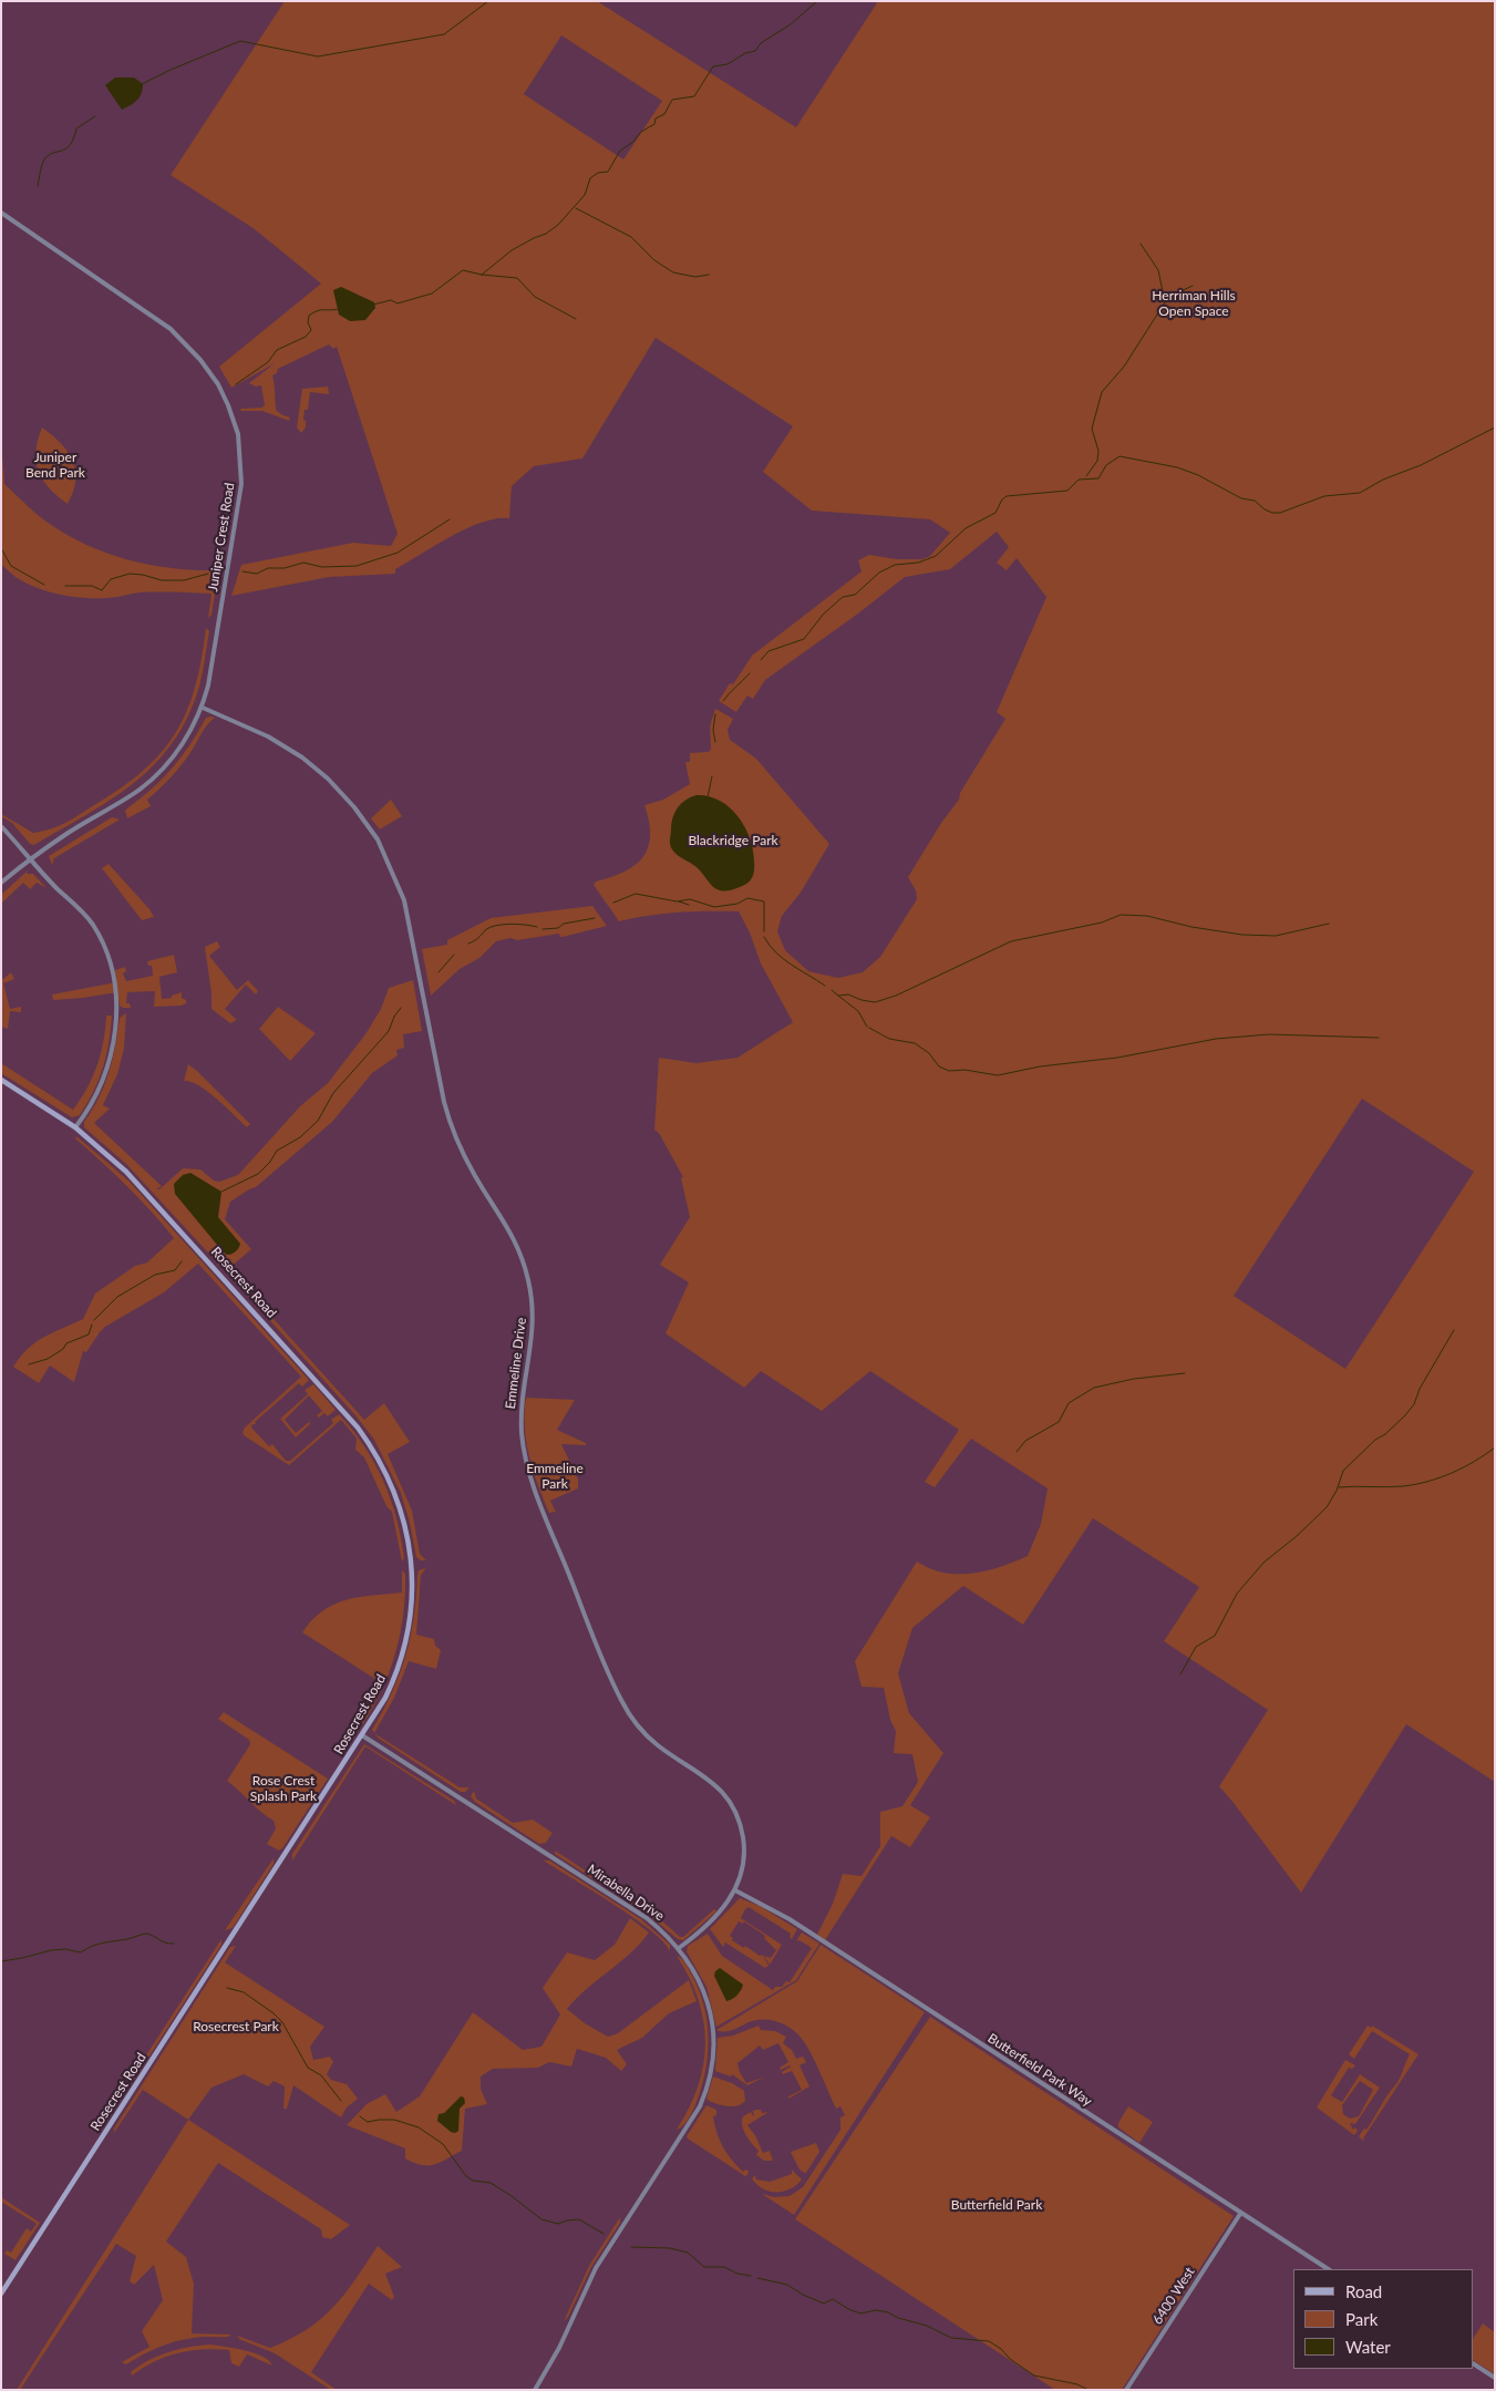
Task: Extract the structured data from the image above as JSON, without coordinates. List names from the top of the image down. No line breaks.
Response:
{"streets":{"main road":["Rosecrest Road"],"street":["Juniper Crest Road","Emmeline Drive","Mirabella Drive","Butterfield Park Way","6400 West"]},"crossings":[["Juniper Crest Road","Emmeline Drive"],["Rosecrest Road","Mirabella Drive"],["Emmeline Drive","Mirabella Drive"],["Emmeline Drive","Butterfield Park Way"],["Butterfield Park Way","6400 West"]],"parks":["Herriman Hills Open Space","Juniper Bend Park","Blackridge Park","Emmeline Park","Rose Crest Splash Park","Rosecrest Park","Butterfield Park"],"legend":["Road","Park","Water"]}
